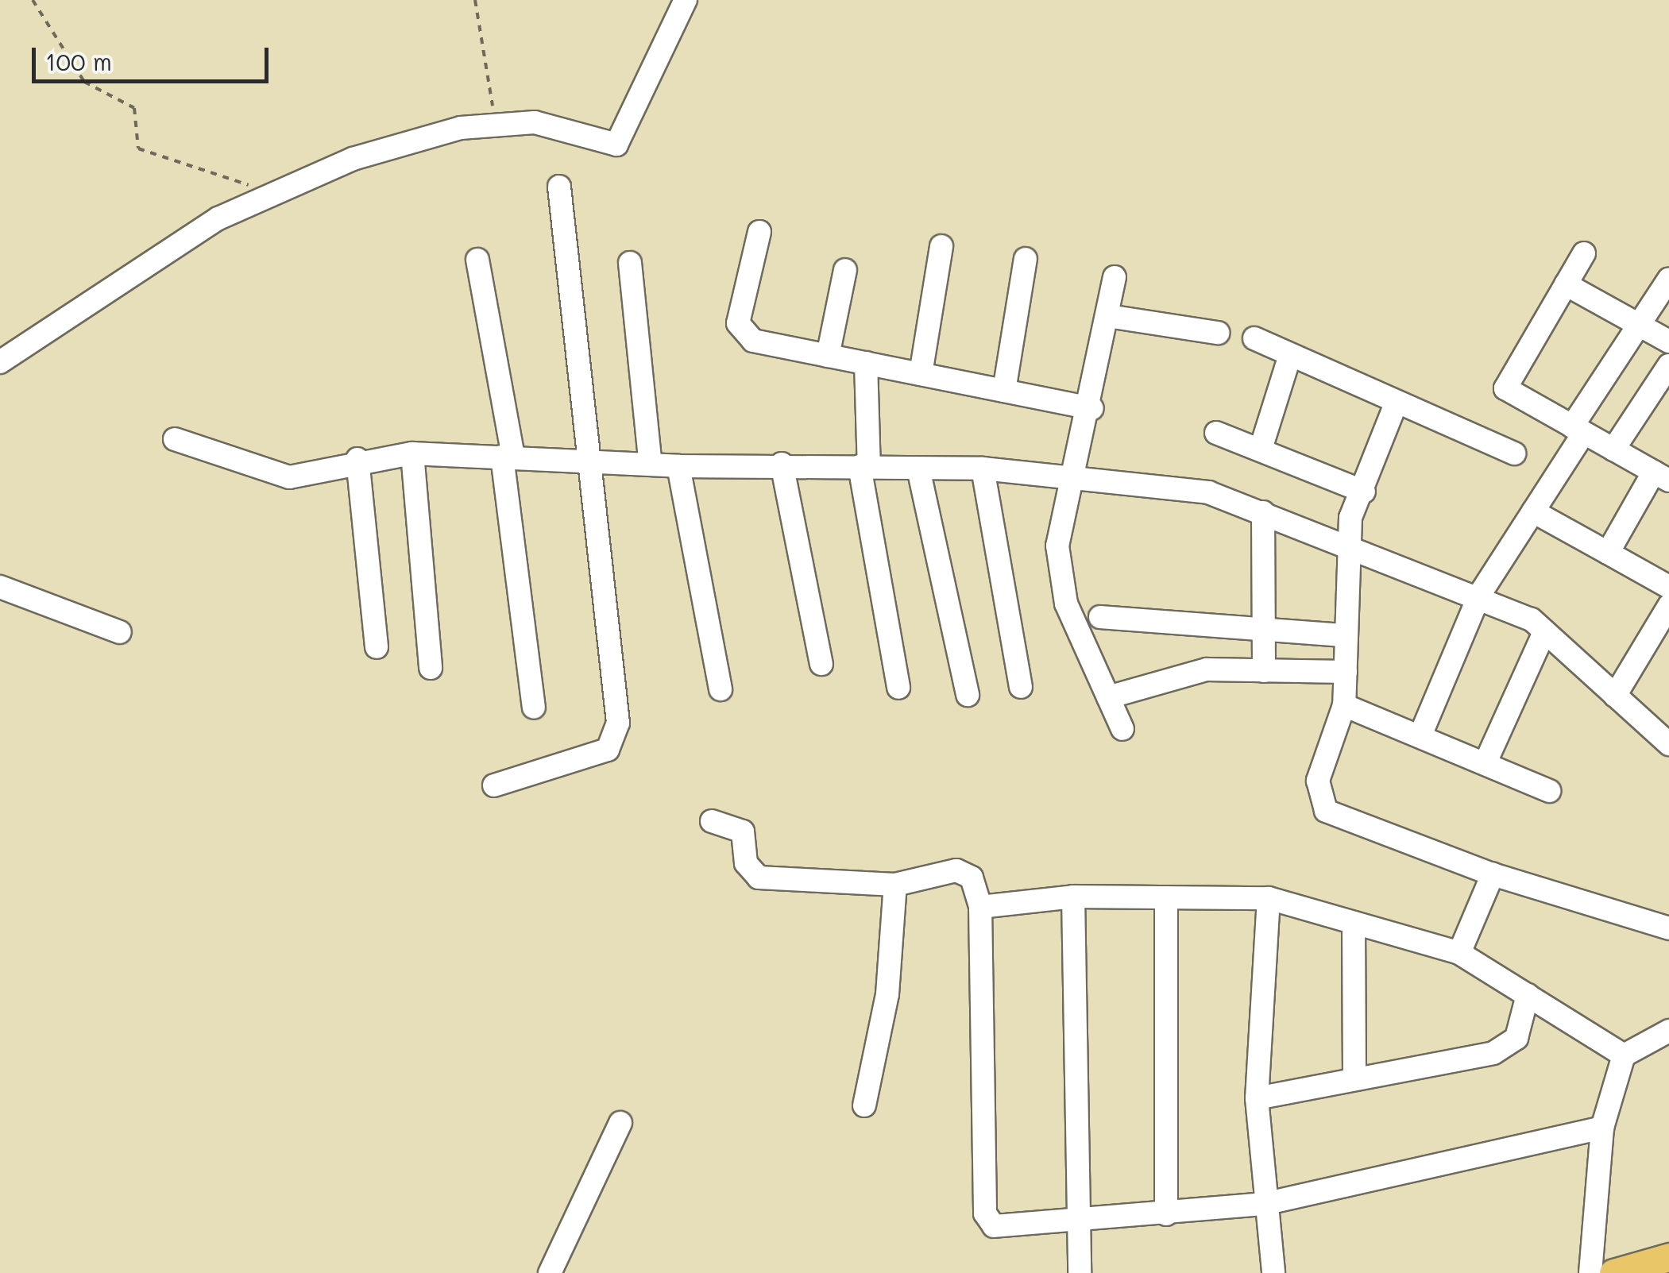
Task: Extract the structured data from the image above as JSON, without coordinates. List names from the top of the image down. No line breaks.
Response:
{"scale_bar":"100 m"}
